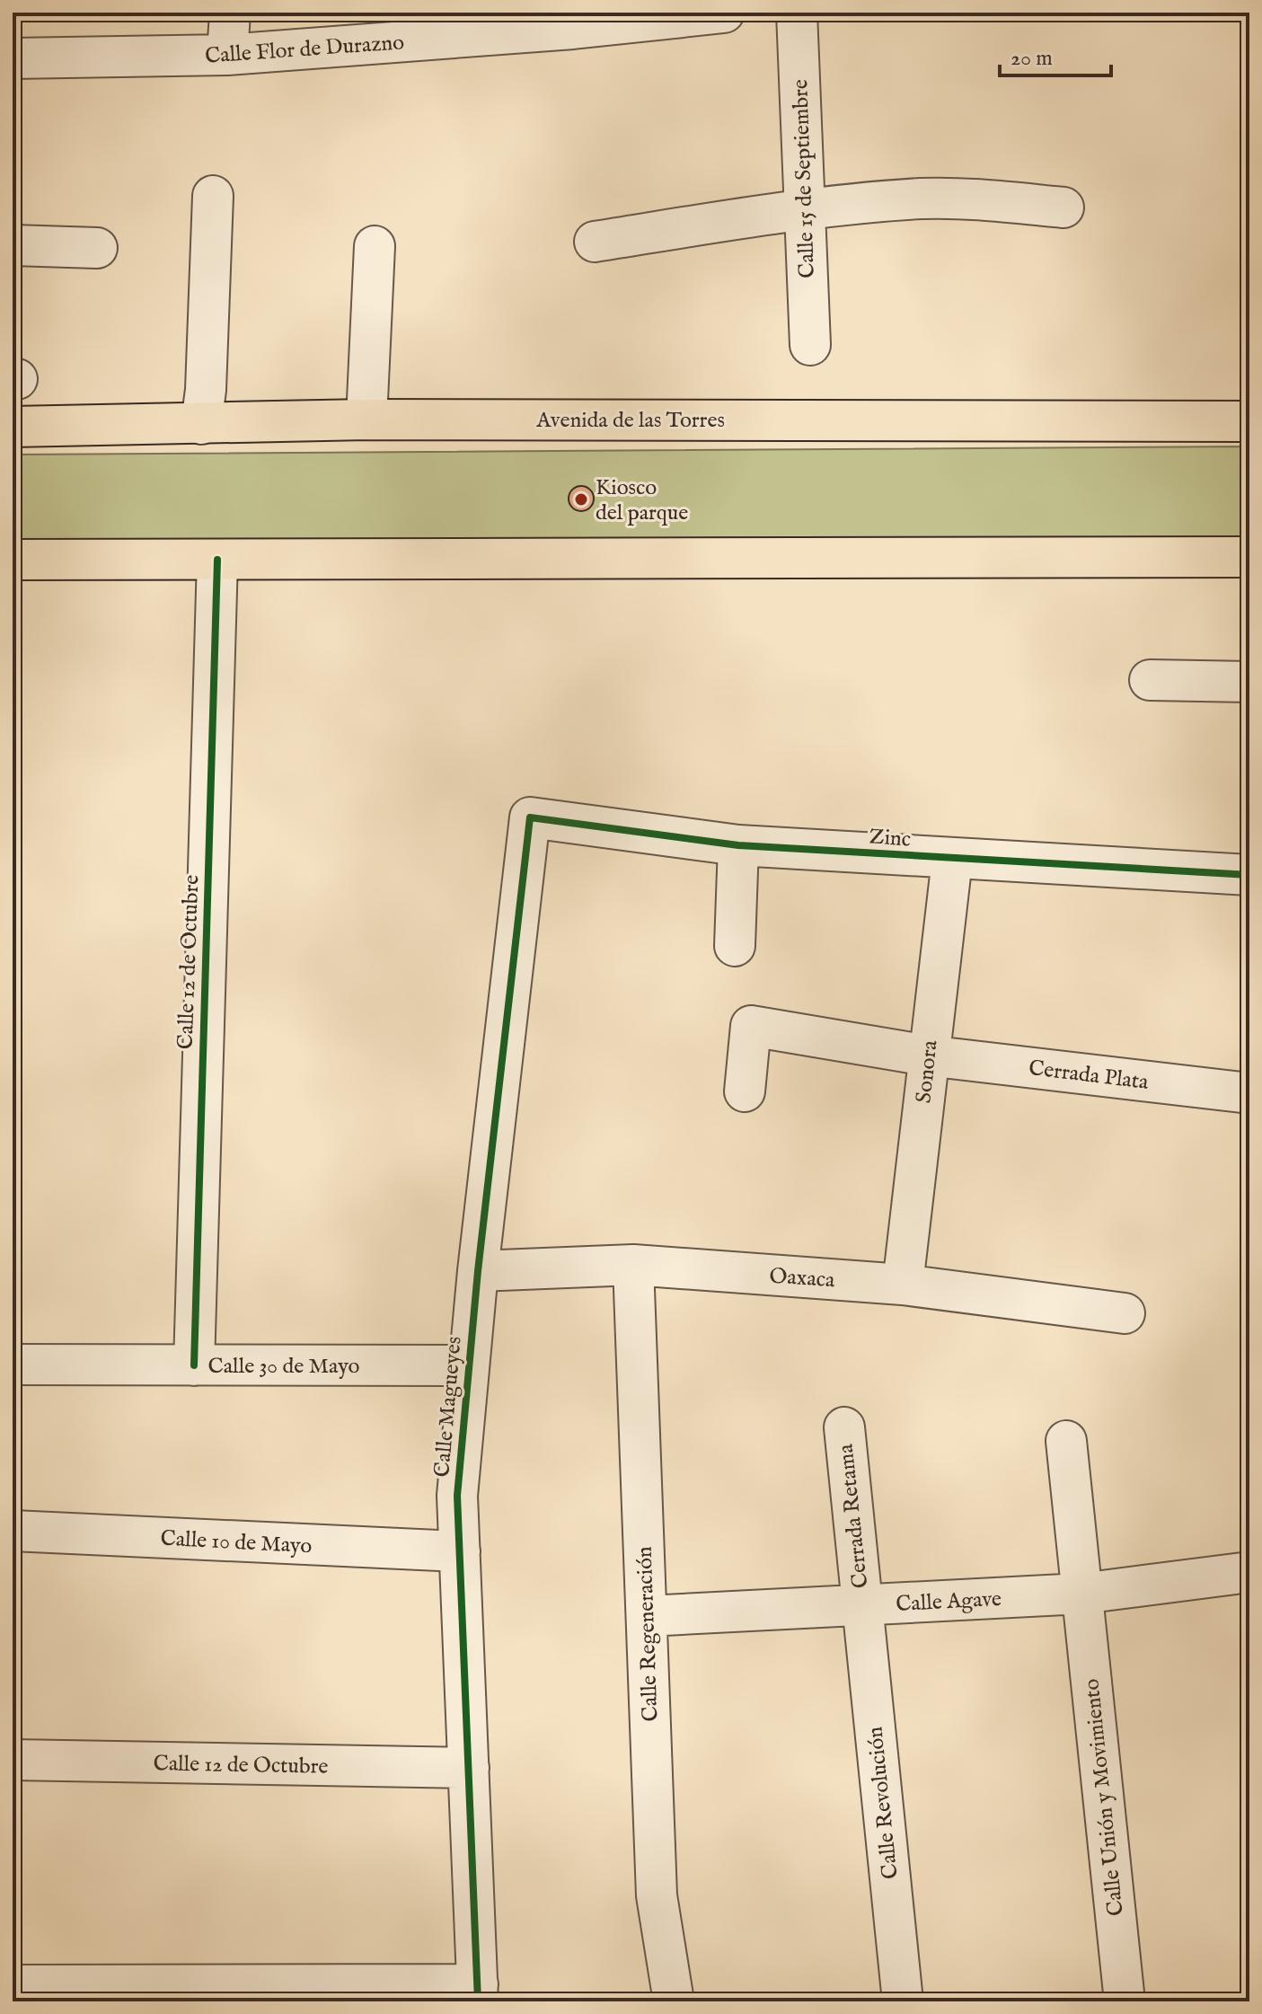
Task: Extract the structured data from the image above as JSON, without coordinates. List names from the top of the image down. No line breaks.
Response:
{"streets":{"main road":["Avenida de las Torres"],"street":["Calle Flor de Durazno","Calle 15 de Septiembre","Zinc","Calle 12 de Octubre","Sonora","Cerrada Plata","Oaxaca","Calle 30 de Mayo","Calle Magueyes","Cerrada Retama","Calle 10 de Mayo","Calle Agave","Calle Regeneración","Calle Unión y Movimiento","Calle Revolución"]},"crossings":[["Zinc","Sonora"],["Zinc","Calle Magueyes"],["Calle 12 de Octubre","Calle 30 de Mayo"],["Calle 12 de Octubre","Calle Magueyes"],["Sonora","Cerrada Plata"],["Sonora","Oaxaca"],["Oaxaca","Calle Magueyes"],["Oaxaca","Calle Regeneración"],["Calle 30 de Mayo","Calle Magueyes"],["Calle Magueyes","Calle 10 de Mayo"],["Cerrada Retama","Calle Agave"],["Cerrada Retama","Calle Revolución"],["Calle Agave","Calle Regeneración"],["Calle Agave","Calle Unión y Movimiento"],["Calle Agave","Calle Revolución"]],"places":["Kiosco del parque"],"scale_bar":"20 m"}
